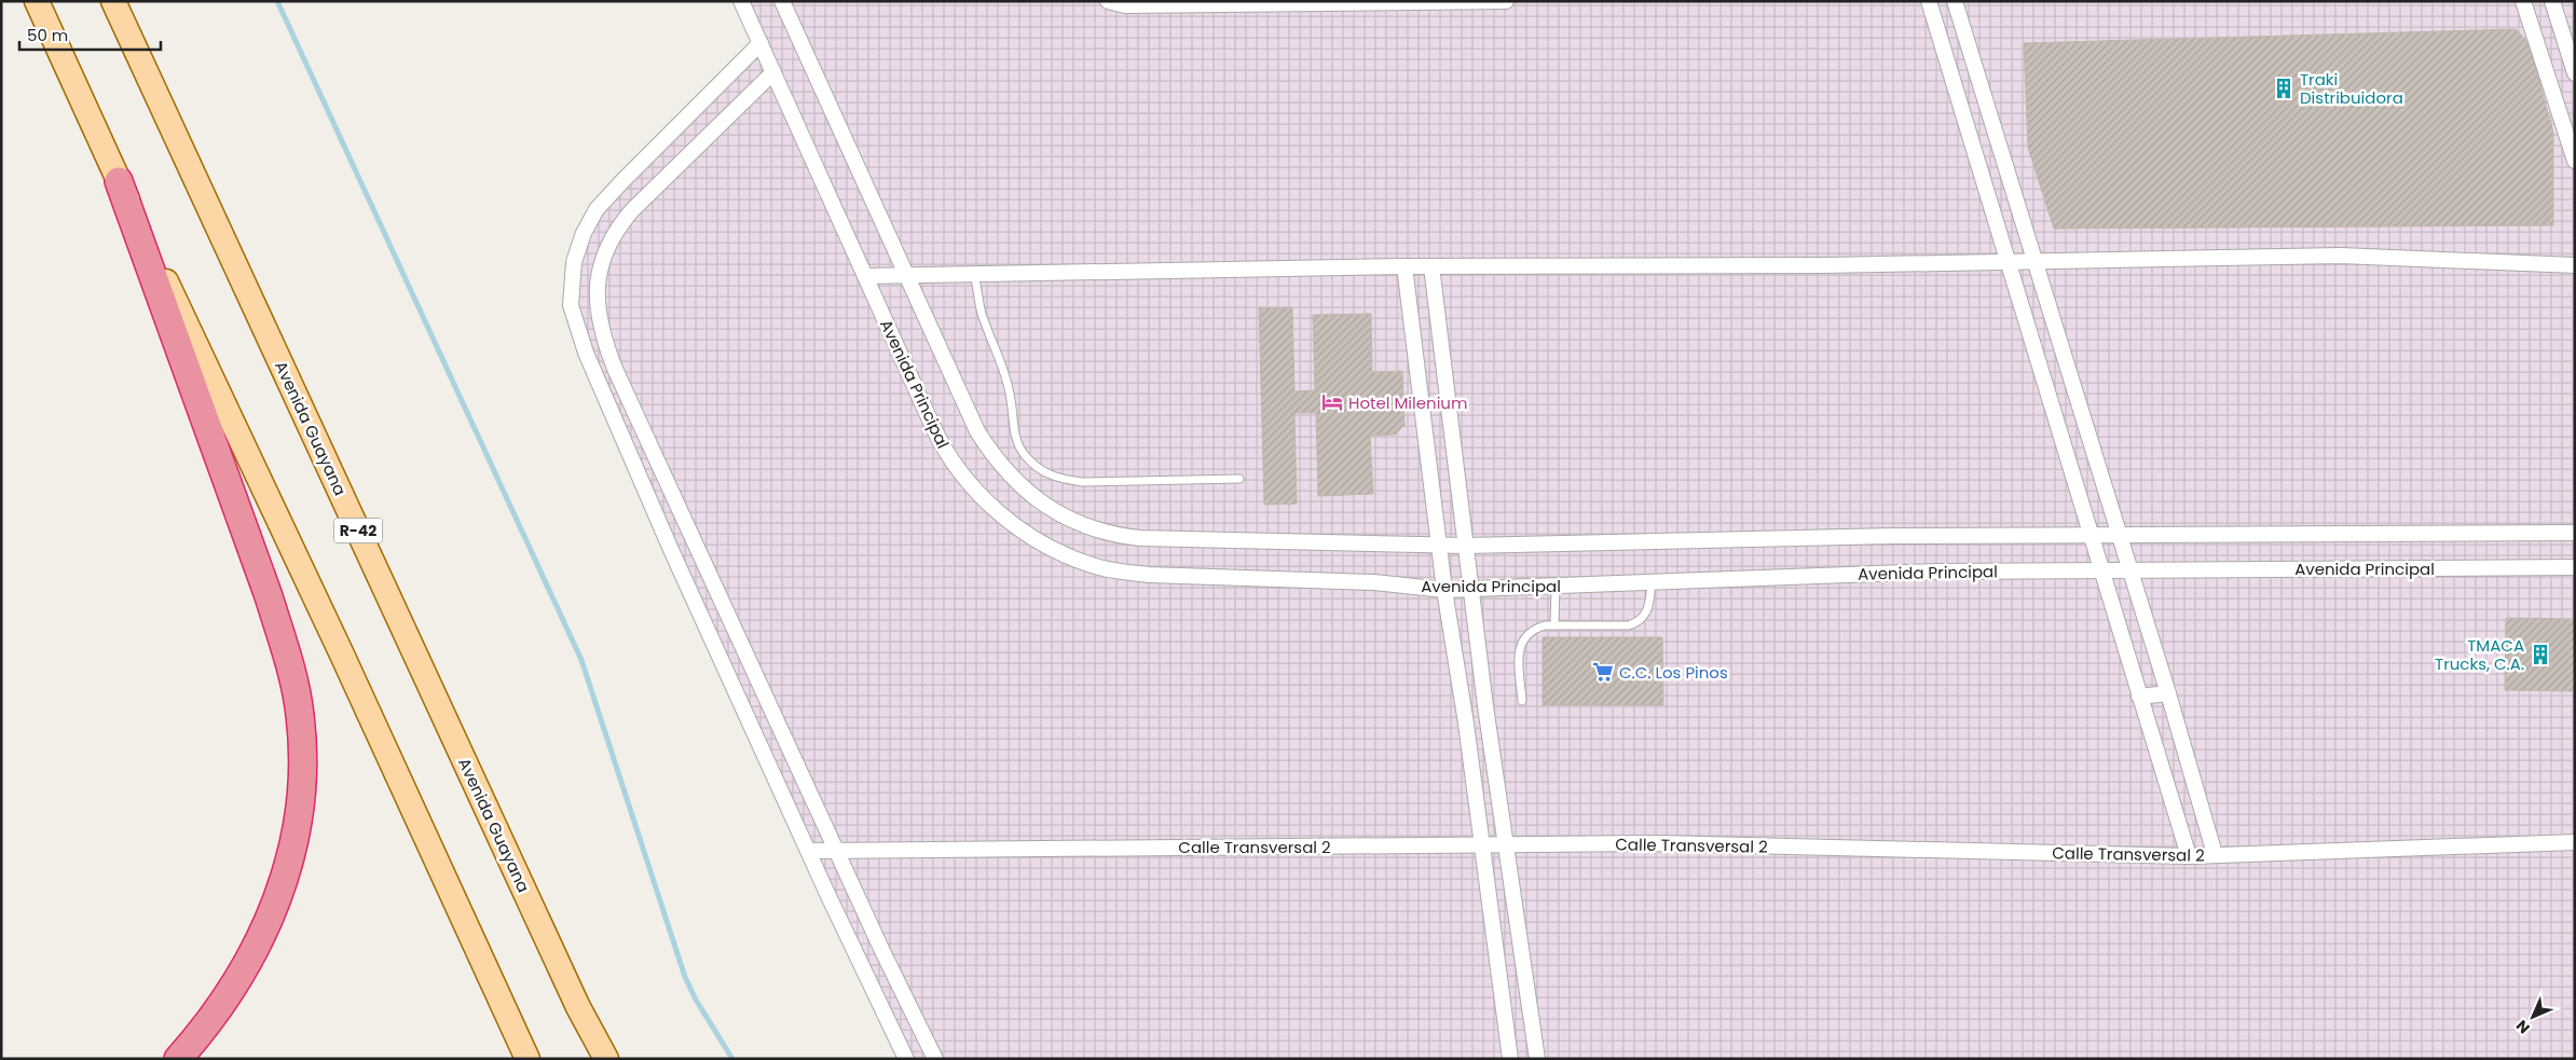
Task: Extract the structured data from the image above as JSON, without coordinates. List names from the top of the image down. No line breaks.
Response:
{"streets":{"main road":["Avenida Guayana","R-42"],"street":["Avenida Principal","Calle Transversal 2"]},"places":{"building":["Traki Distribuidora","TMACA Trucks, C.A."],"hotel":["Hotel Milenium"],"supermarket":["C.C. Los Pinos"]},"scale_bar":"50 m","north":"bottom left"}
